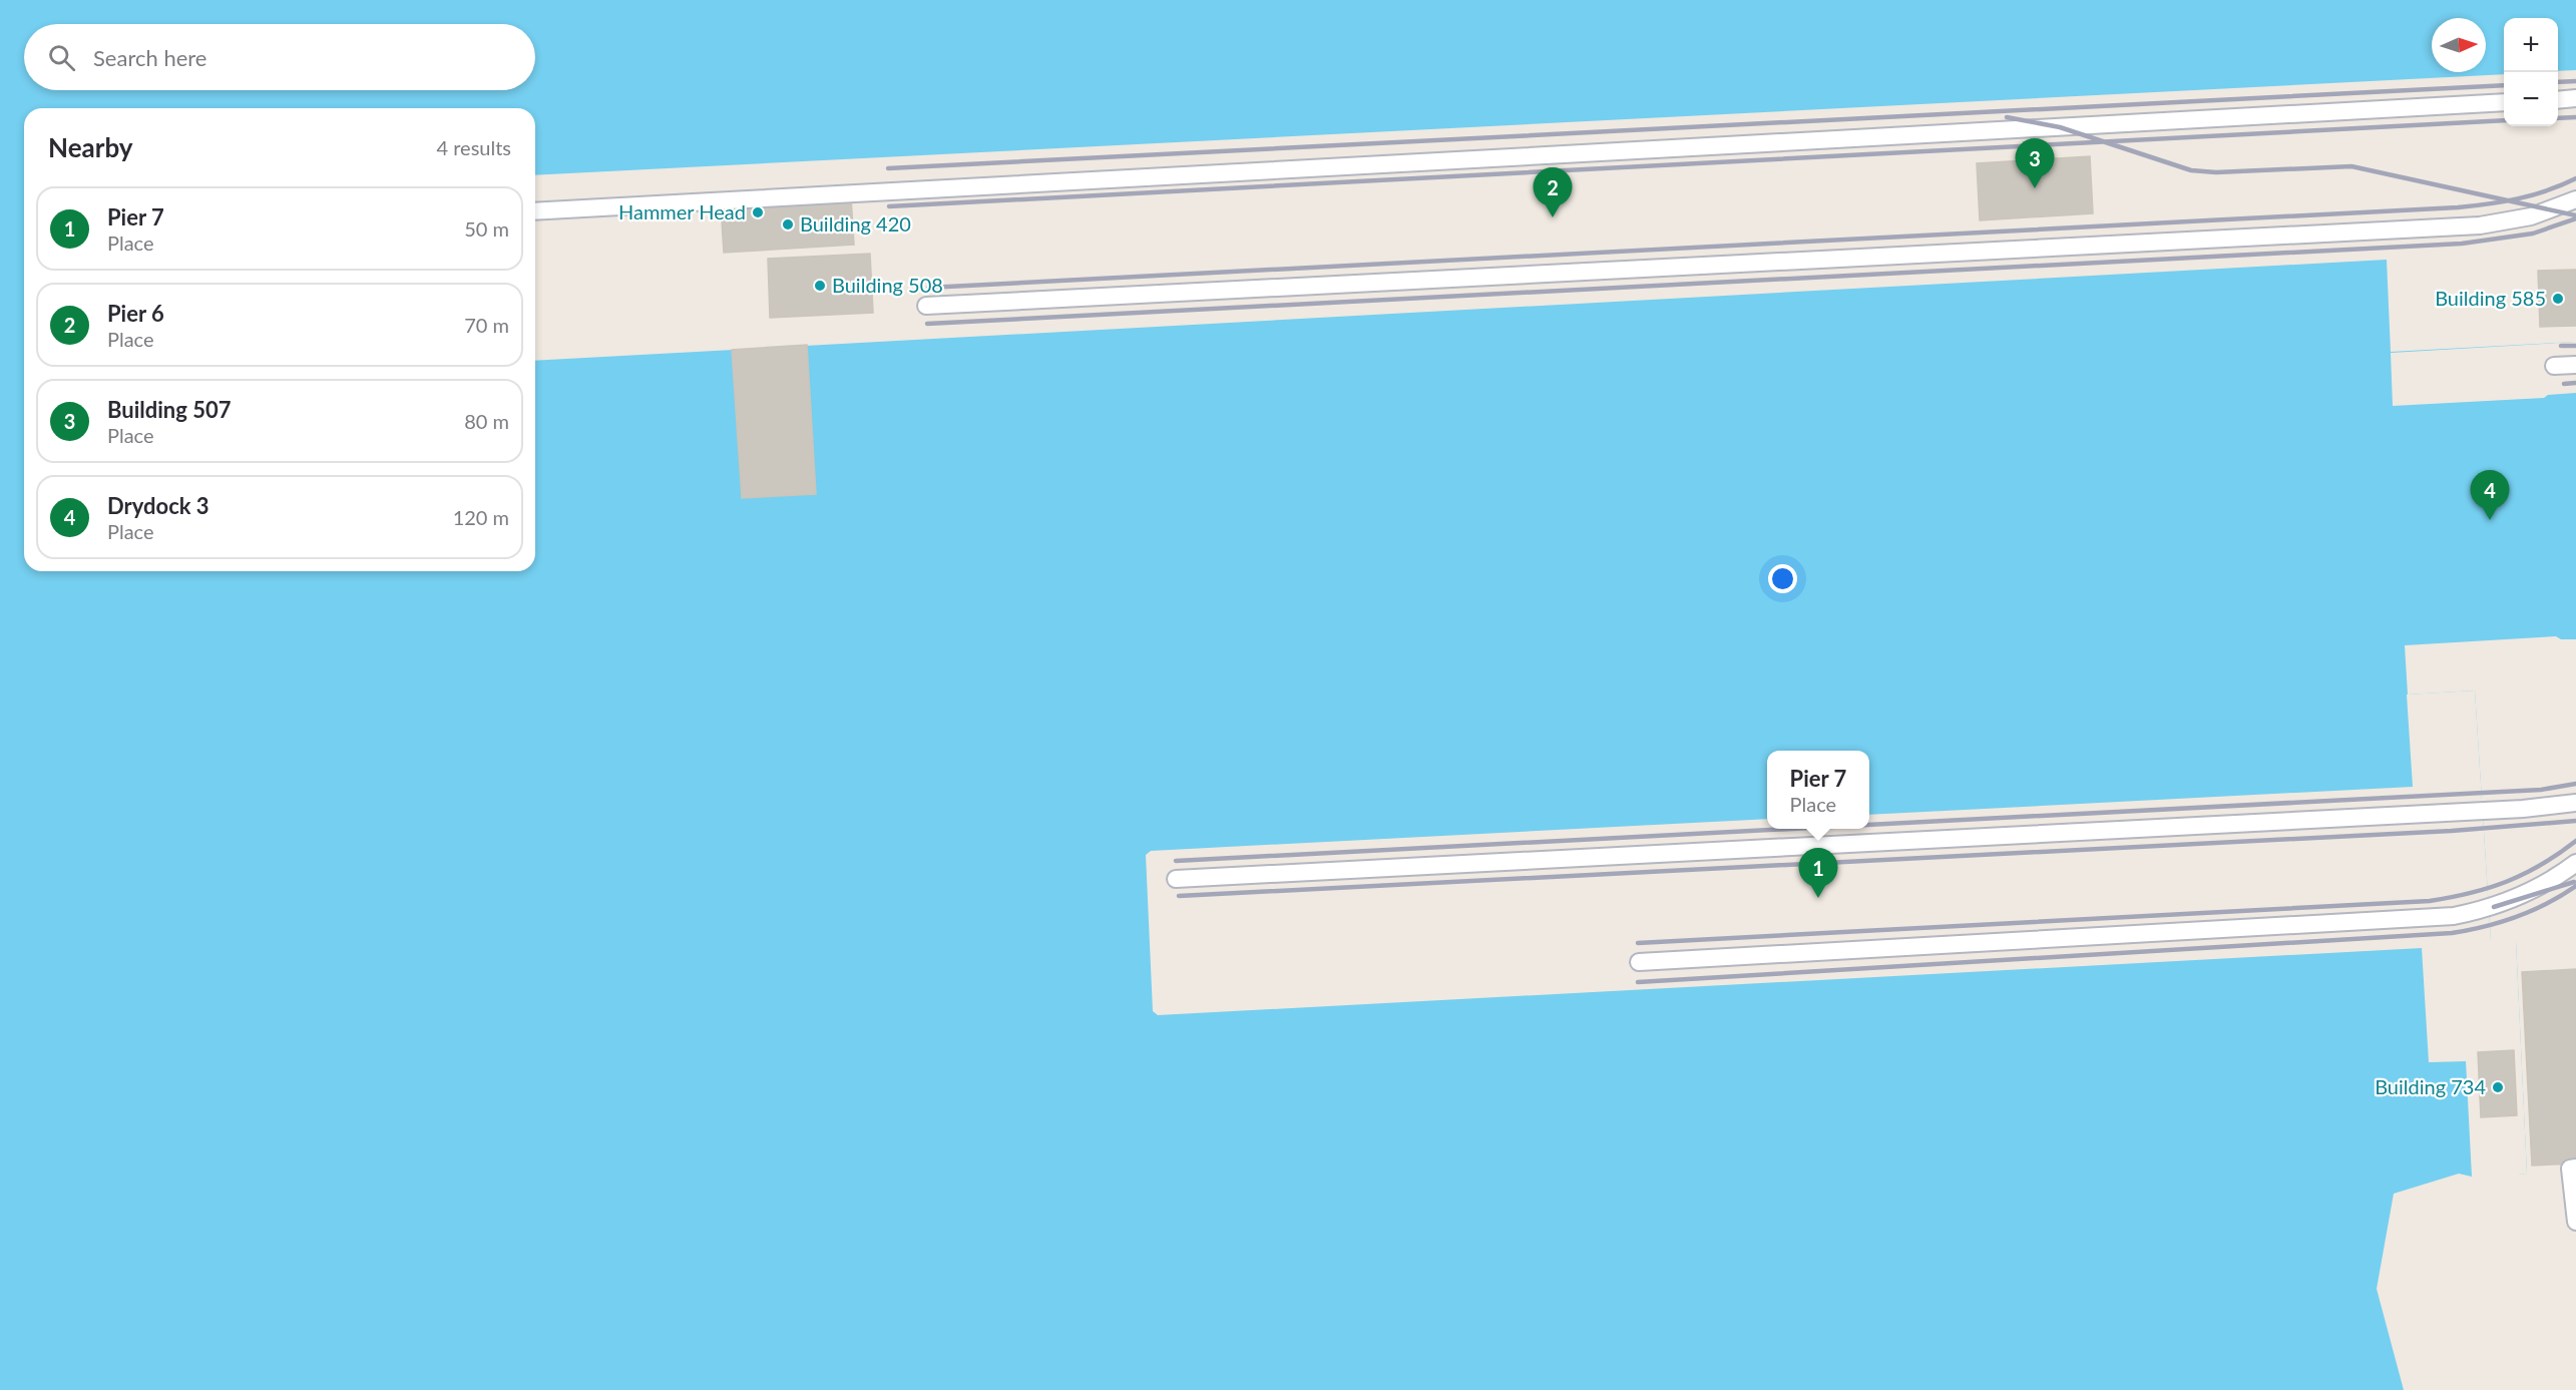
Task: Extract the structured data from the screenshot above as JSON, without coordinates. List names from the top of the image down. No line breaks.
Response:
{"places":["Hammer Head","Building 420","Building 508","Building 585","Building 734"],"north":"right","page":{"map_buttons":["+","−"],"search":"Search here","heading":["Nearby","4 results"],"pins":["3","2","4","1"],"list":[{"mark":"1","name":"Pier 7","note":"Place","value":"50 m"},{"mark":"2","name":"Pier 6","note":"Place","value":"70 m"},{"mark":"3","name":"Building 507","note":"Place","value":"80 m"},{"mark":"4","name":"Drydock 3","note":"Place","value":"120 m"}],"popup":["Pier 7","Place"]}}
